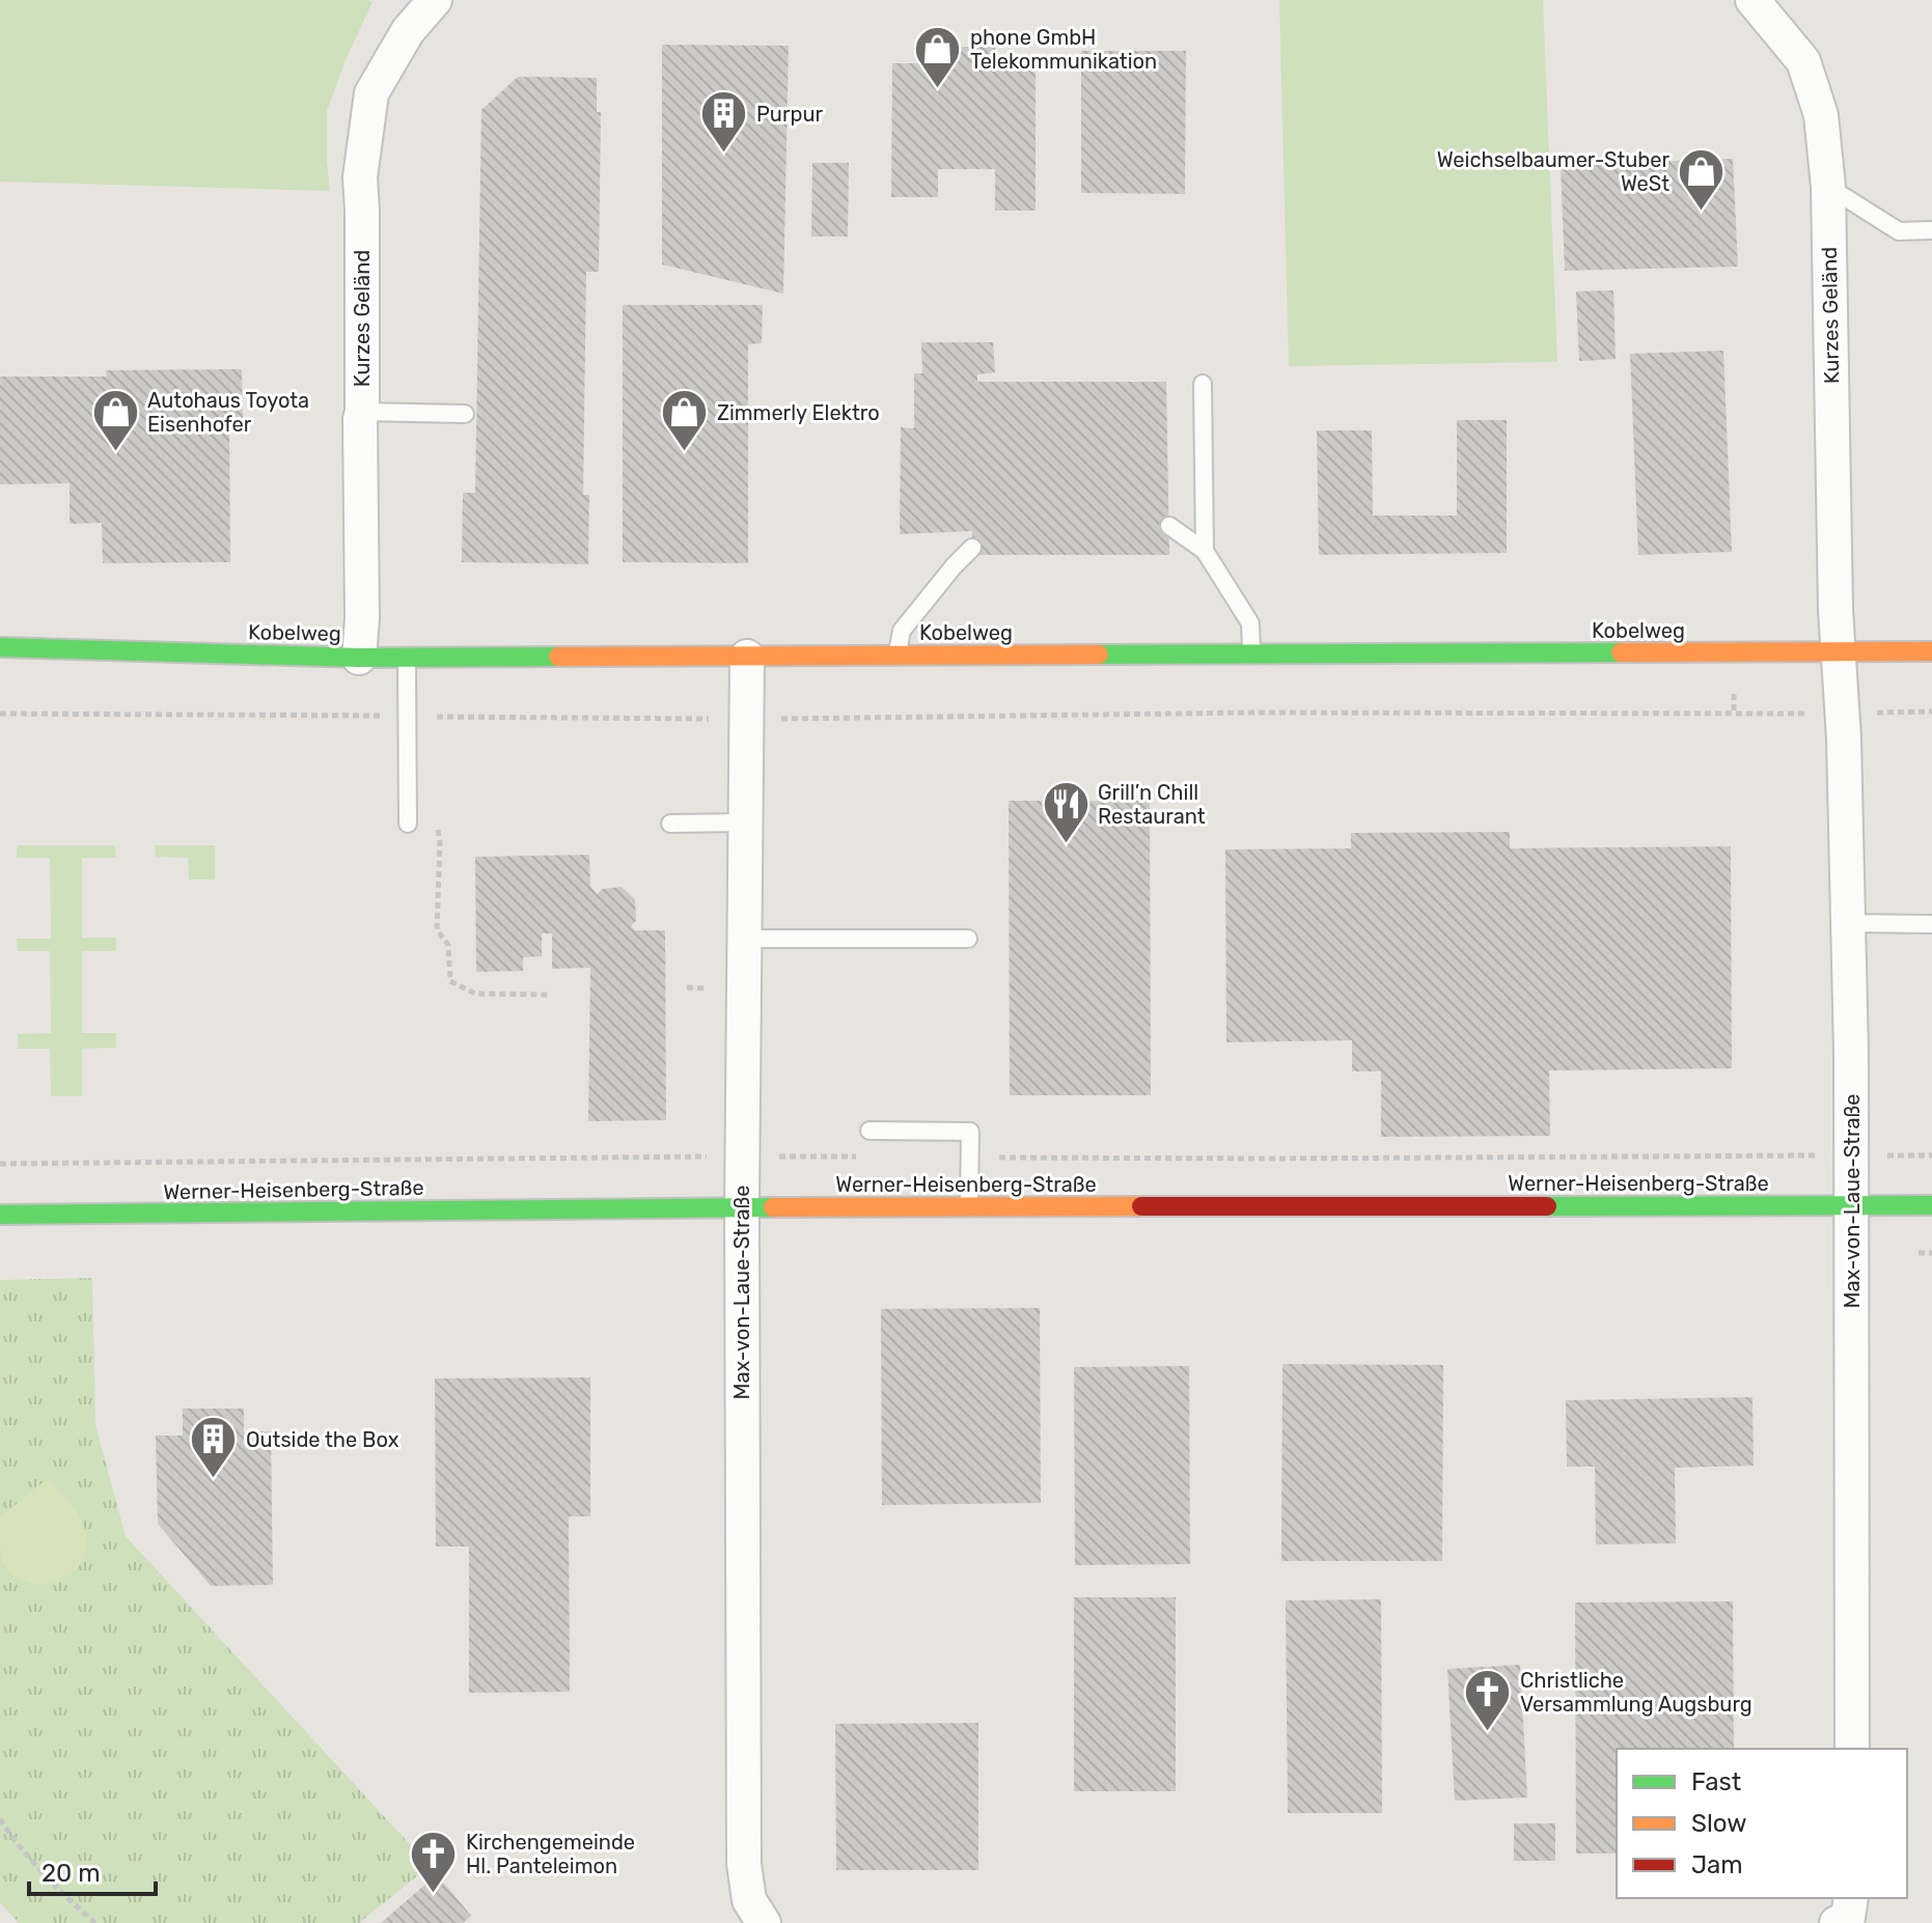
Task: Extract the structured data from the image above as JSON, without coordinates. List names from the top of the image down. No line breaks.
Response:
{"streets":{"main road":["Kobelweg","Werner-Heisenberg-Straße"],"street":["Kurzes Geländ","Max-von-Laue-Straße"]},"crossings":[["Kurzes Geländ","Kobelweg"],["Kurzes Geländ","Max-von-Laue-Straße"],["Kobelweg","Max-von-Laue-Straße"],["Werner-Heisenberg-Straße","Max-von-Laue-Straße"]],"places":{"shop":["phone GmbH Telekommunikation","Weichselbaumer-Stuber WeSt","Autohaus Toyota Eisenhofer","Zimmerly Elektro"],"building":["Purpur","Outside the Box"],"restaurant":["Grill’n Chill Restaurant"],"church":["Christliche Versammlung Augsburg","Kirchengemeinde Hl. Panteleimon"]},"legend":["Fast","Slow","Jam"],"scale_bar":"20 m"}
